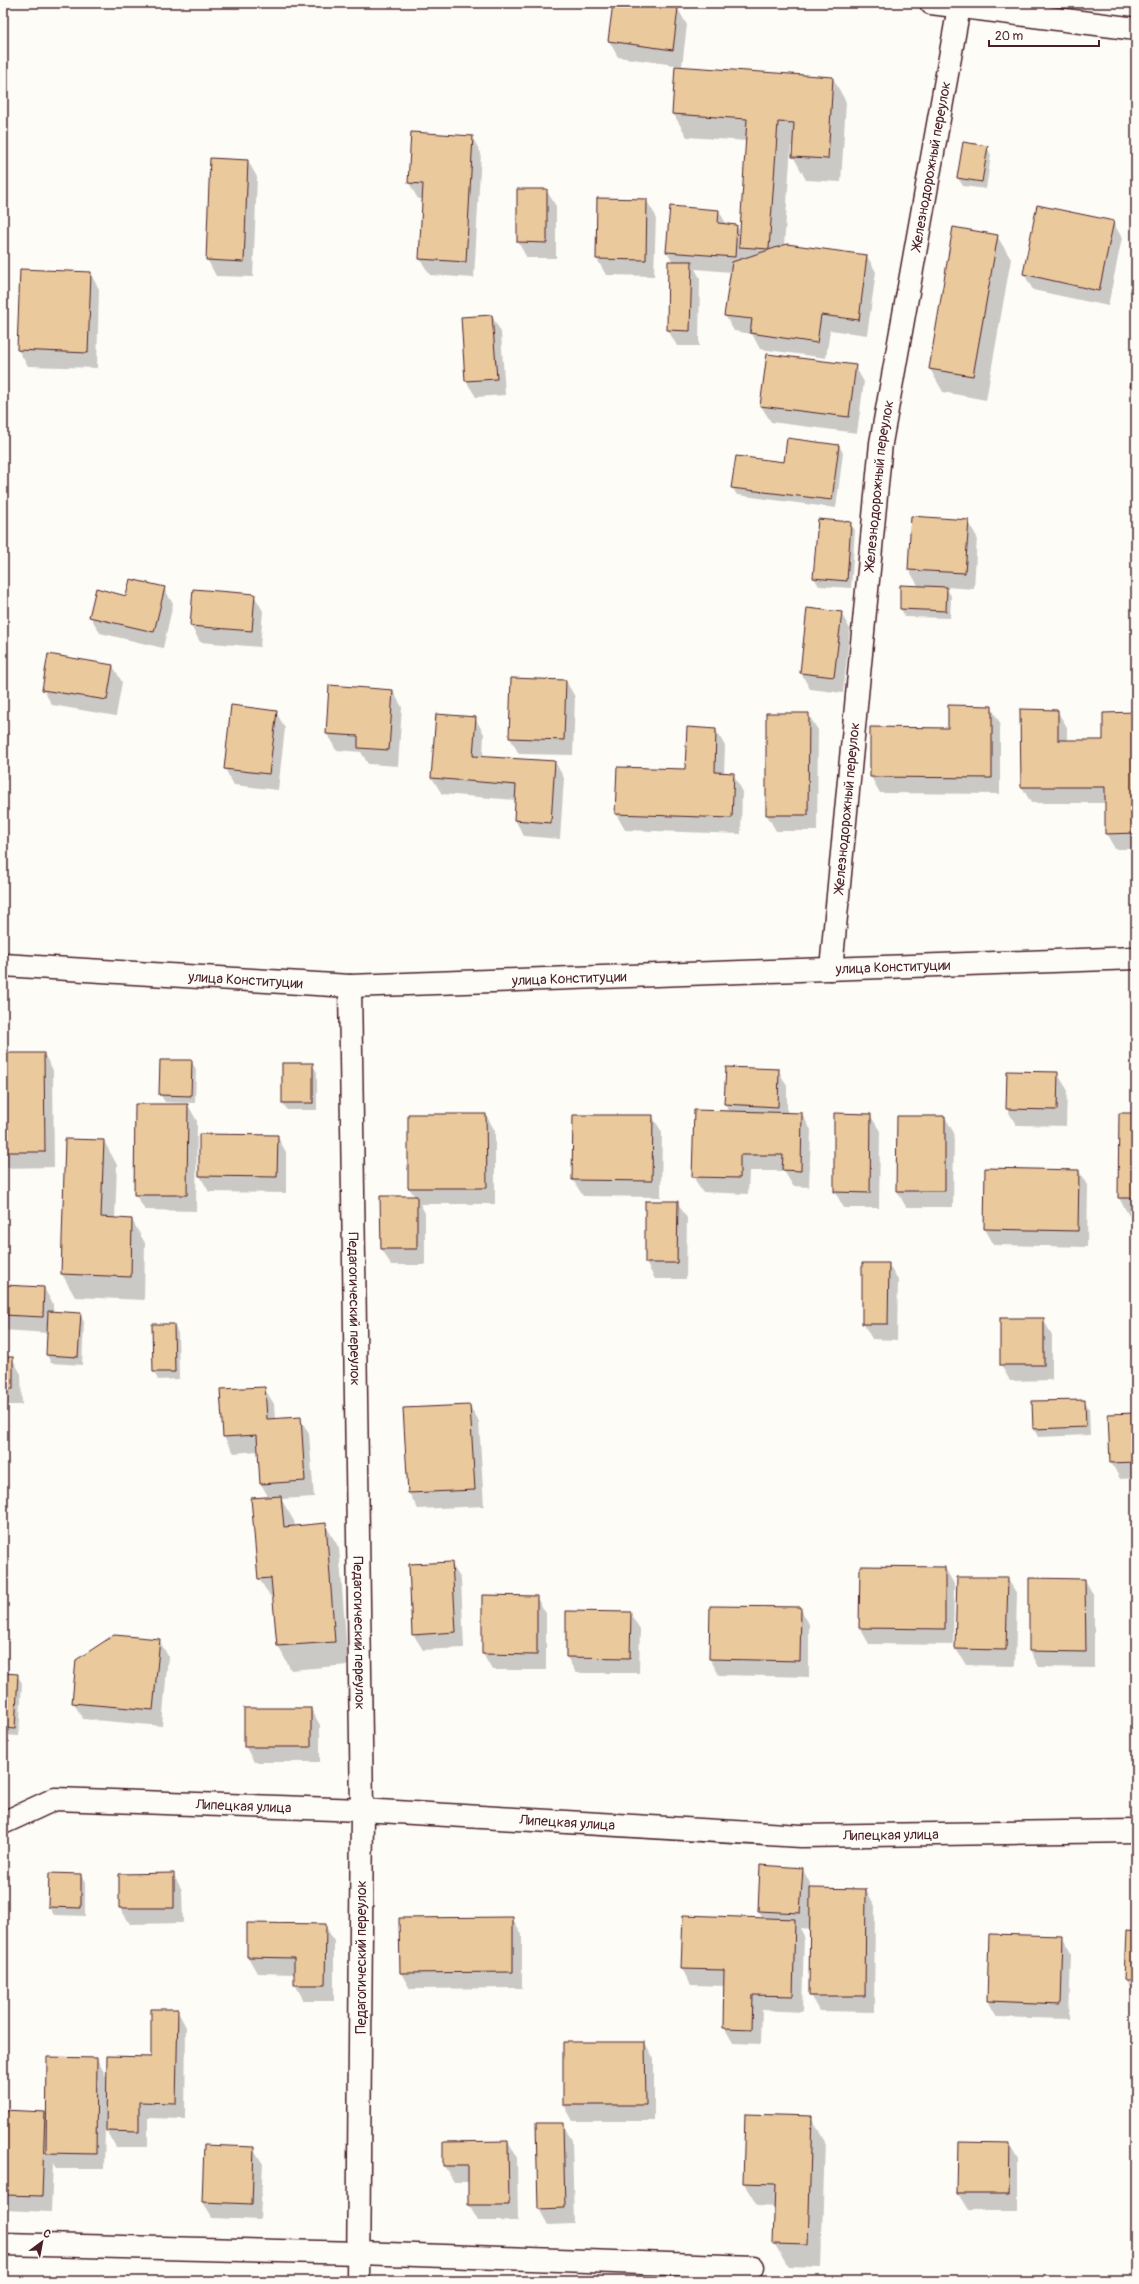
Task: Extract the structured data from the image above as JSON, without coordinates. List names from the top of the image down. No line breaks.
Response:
{"streets":{"street":["Железнодорожный переулок","улица Конституции","Педагогический переулок","Липецкая улица"]},"crossings":[["Железнодорожный переулок","улица Конституции"],["улица Конституции","Педагогический переулок"],["Педагогический переулок","Липецкая улица"]],"scale_bar":"20 m","north":"top right"}
